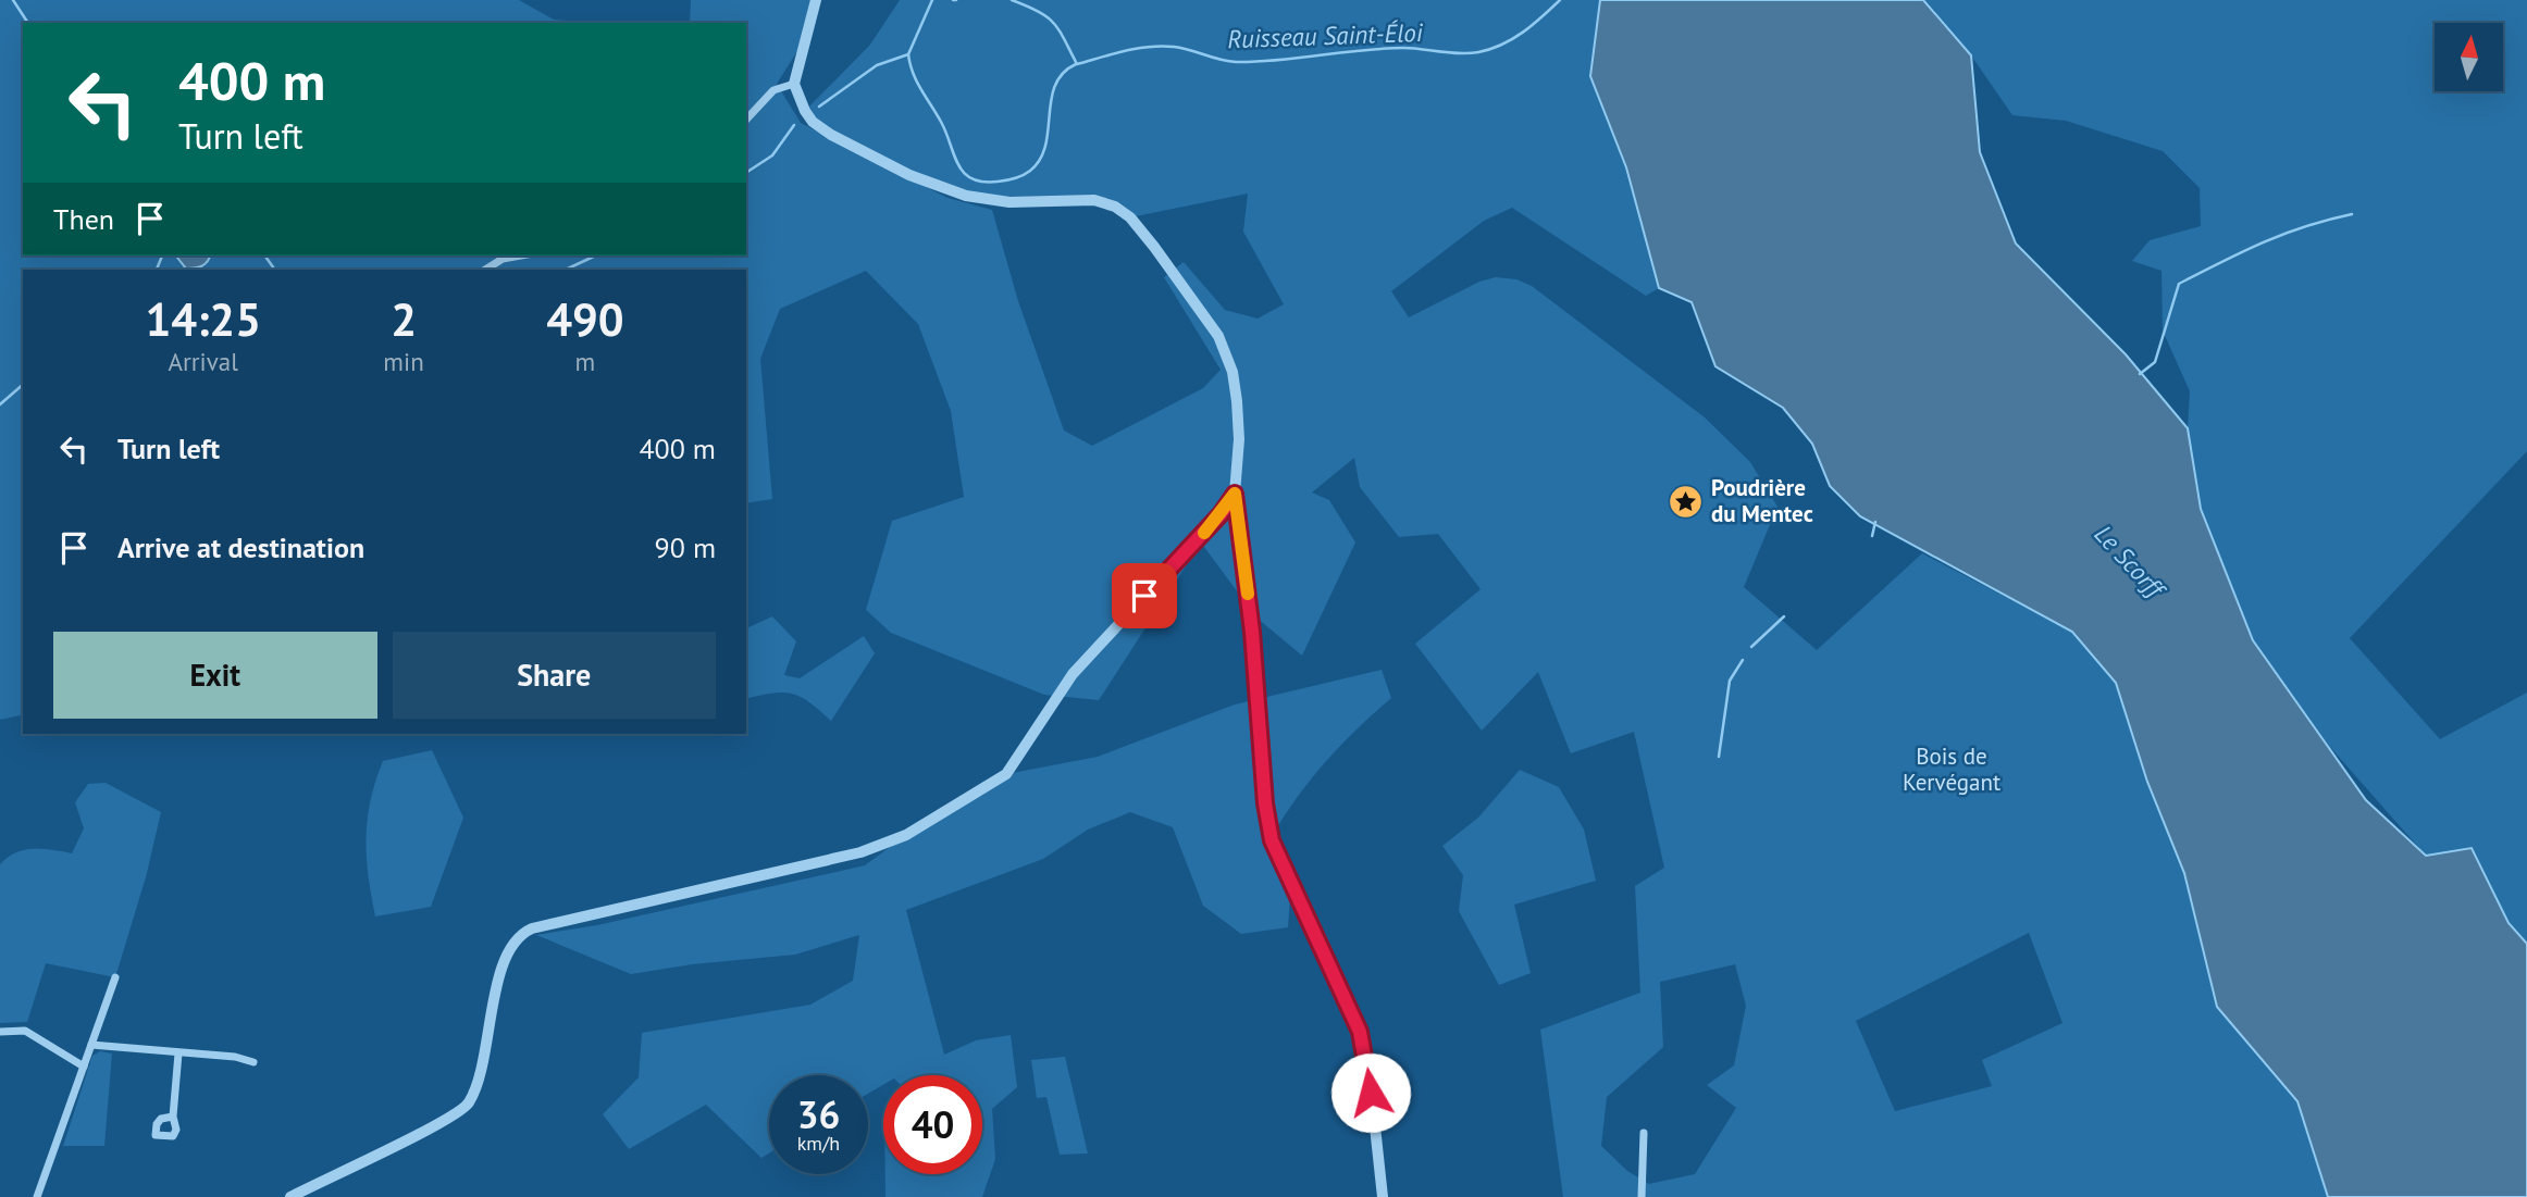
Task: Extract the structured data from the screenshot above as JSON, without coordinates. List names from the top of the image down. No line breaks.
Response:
{"water":["Ruisseau Saint-Éloi","Le Scorff"],"parks":["Bois de Kervégant"],"places":{"place":["Poudrière du Mentec"]},"north":"top","page":{"turn":["400 m","Turn left"],"then":"Then","eta":["14:25","Arrival","2","min","490","m"],"list":[{"name":"Turn left","value":"400 m"},{"name":"Arrive at destination","value":"90 m"}],"buttons":["Exit","Share"],"speed":"36 km/h","limit":"40"}}
